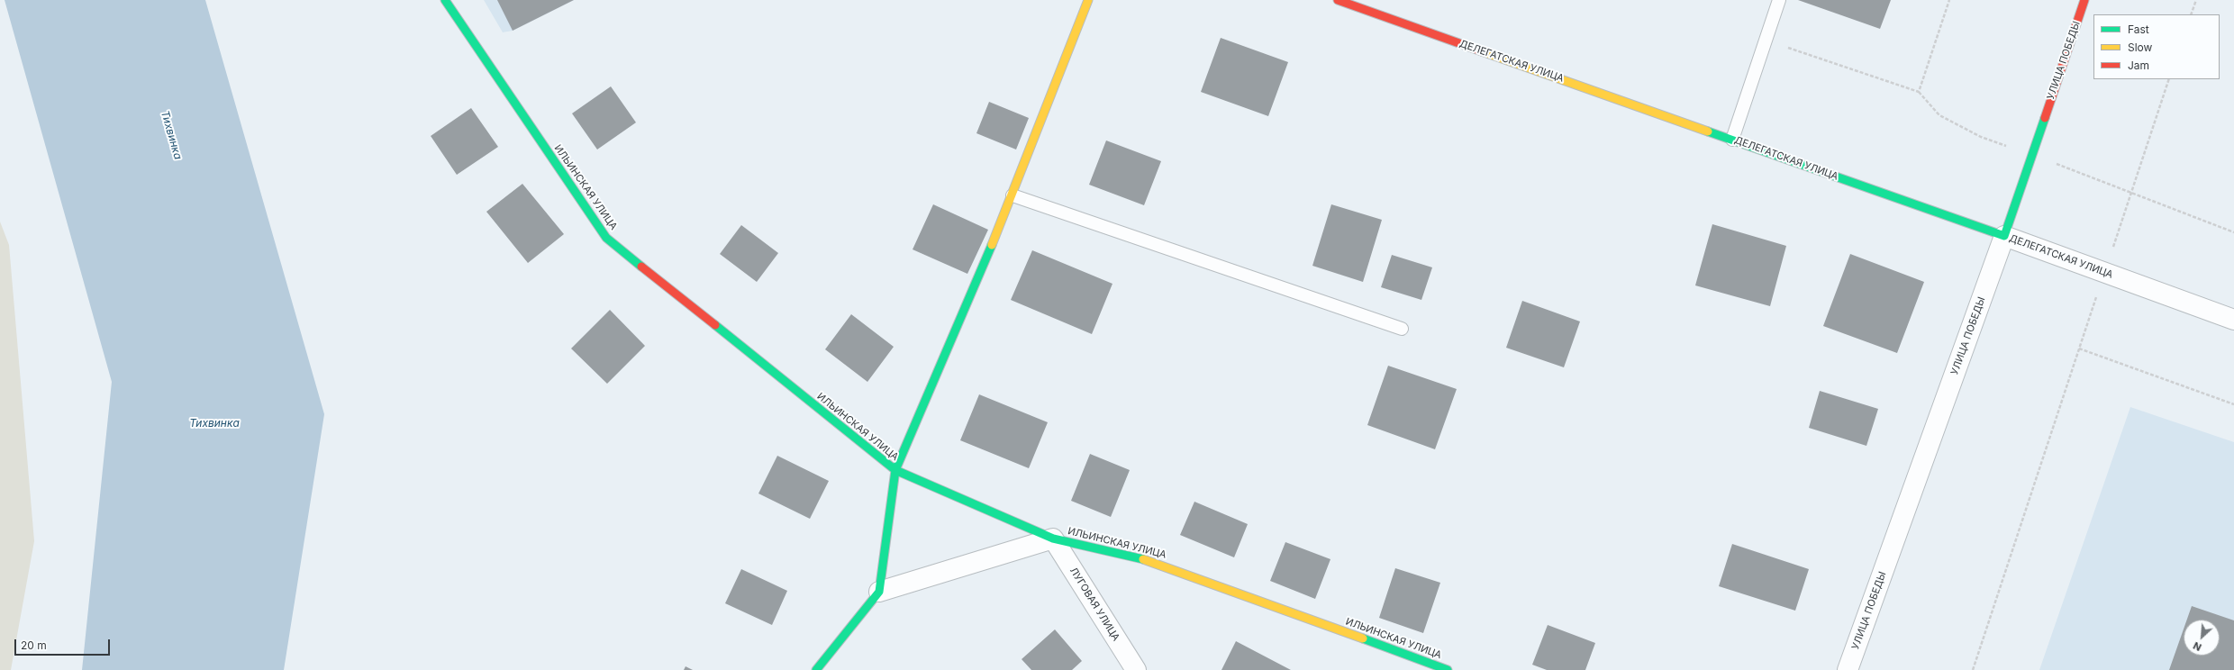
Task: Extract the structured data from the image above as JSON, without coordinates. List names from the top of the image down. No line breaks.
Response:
{"streets":{"street":["УЛИЦА ПОБЕДЫ","ДЕЛЕГАТСКАЯ УЛИЦА","ИЛЬИНСКАЯ УЛИЦА","ЛУГОВАЯ УЛИЦА"]},"crossings":[["УЛИЦА ПОБЕДЫ","ДЕЛЕГАТСКАЯ УЛИЦА"],["ИЛЬИНСКАЯ УЛИЦА","ЛУГОВАЯ УЛИЦА"]],"water":["Тихвинка"],"legend":["Fast","Slow","Jam"],"scale_bar":"20 m","north":"bottom left"}
